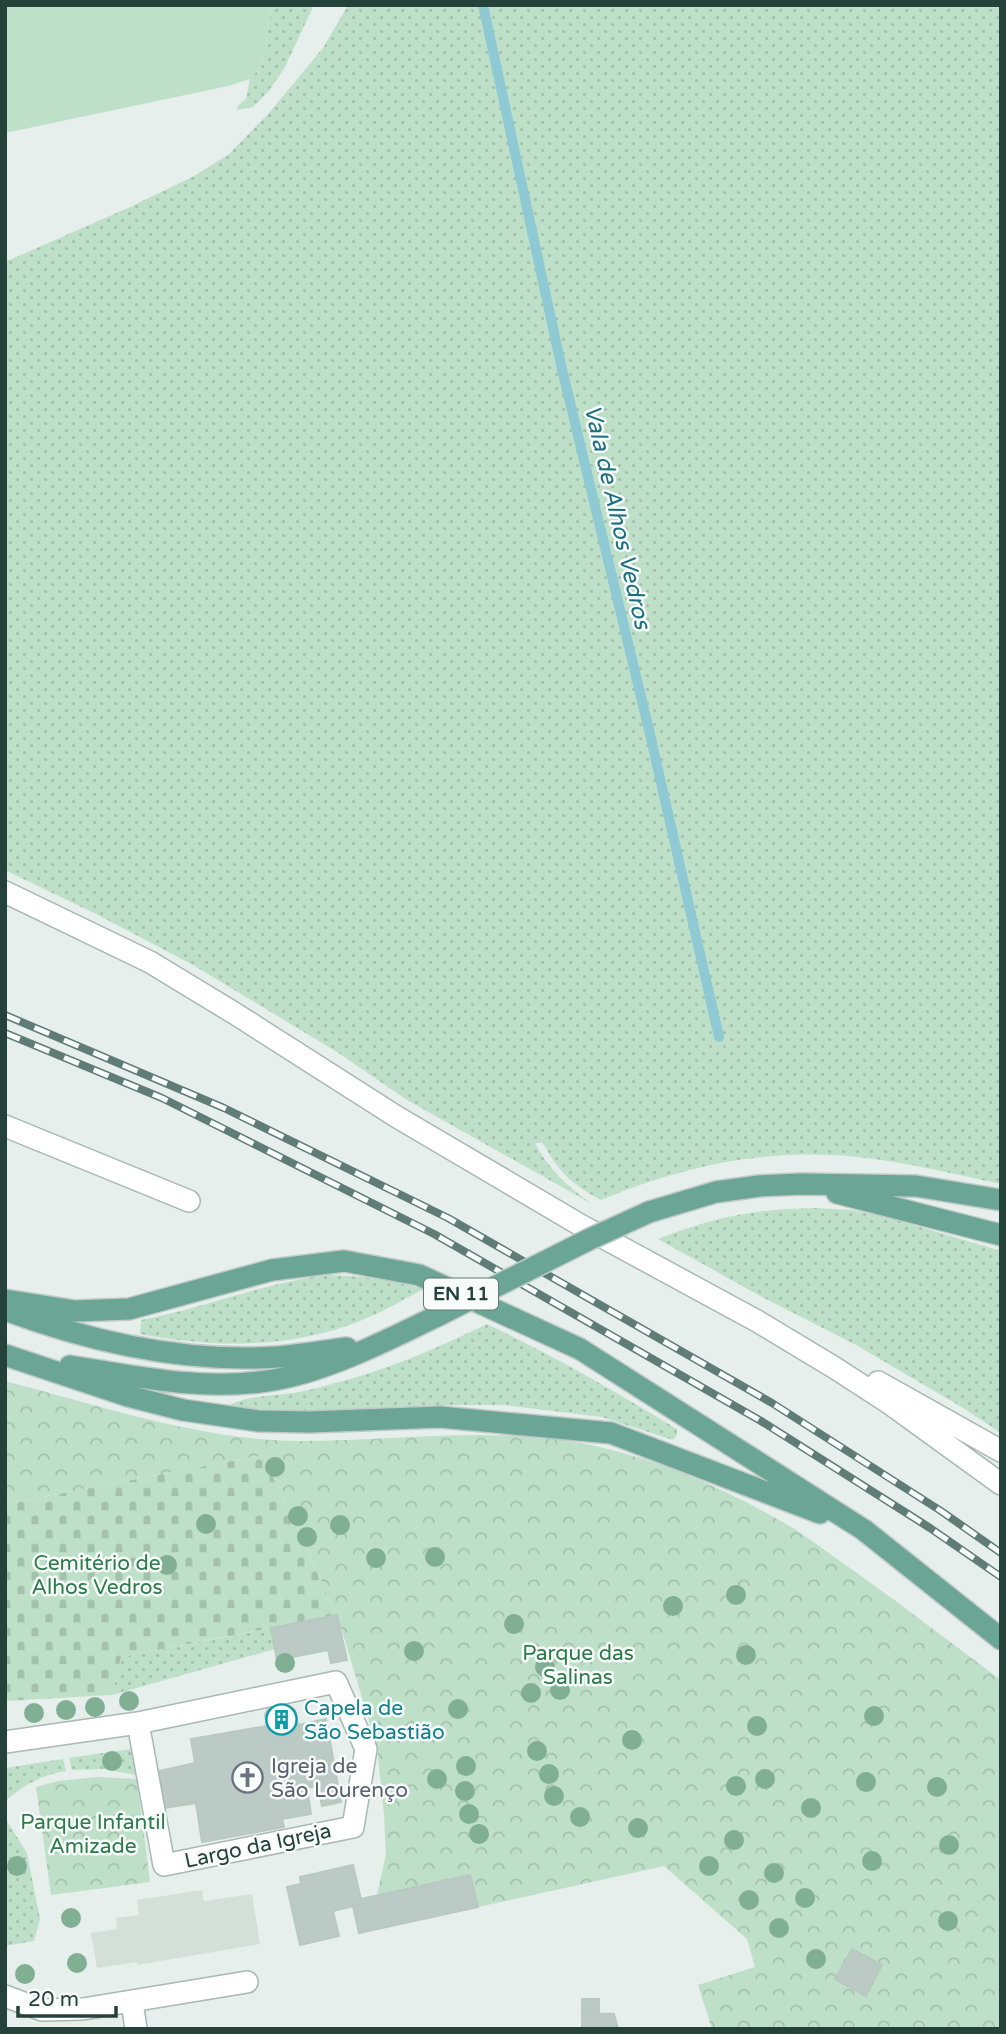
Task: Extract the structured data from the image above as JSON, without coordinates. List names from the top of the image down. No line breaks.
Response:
{"streets":{"main road":["EN 11"],"street":["Largo da Igreja"]},"water":["Vala de Alhos Vedros"],"parks":["Cemitério de Alhos Vedros","Parque das Salinas","Parque Infantil Amizade"],"places":{"building":["Capela de São Sebastião"],"church":["Igreja de São Lourenço"]},"scale_bar":"20 m"}
